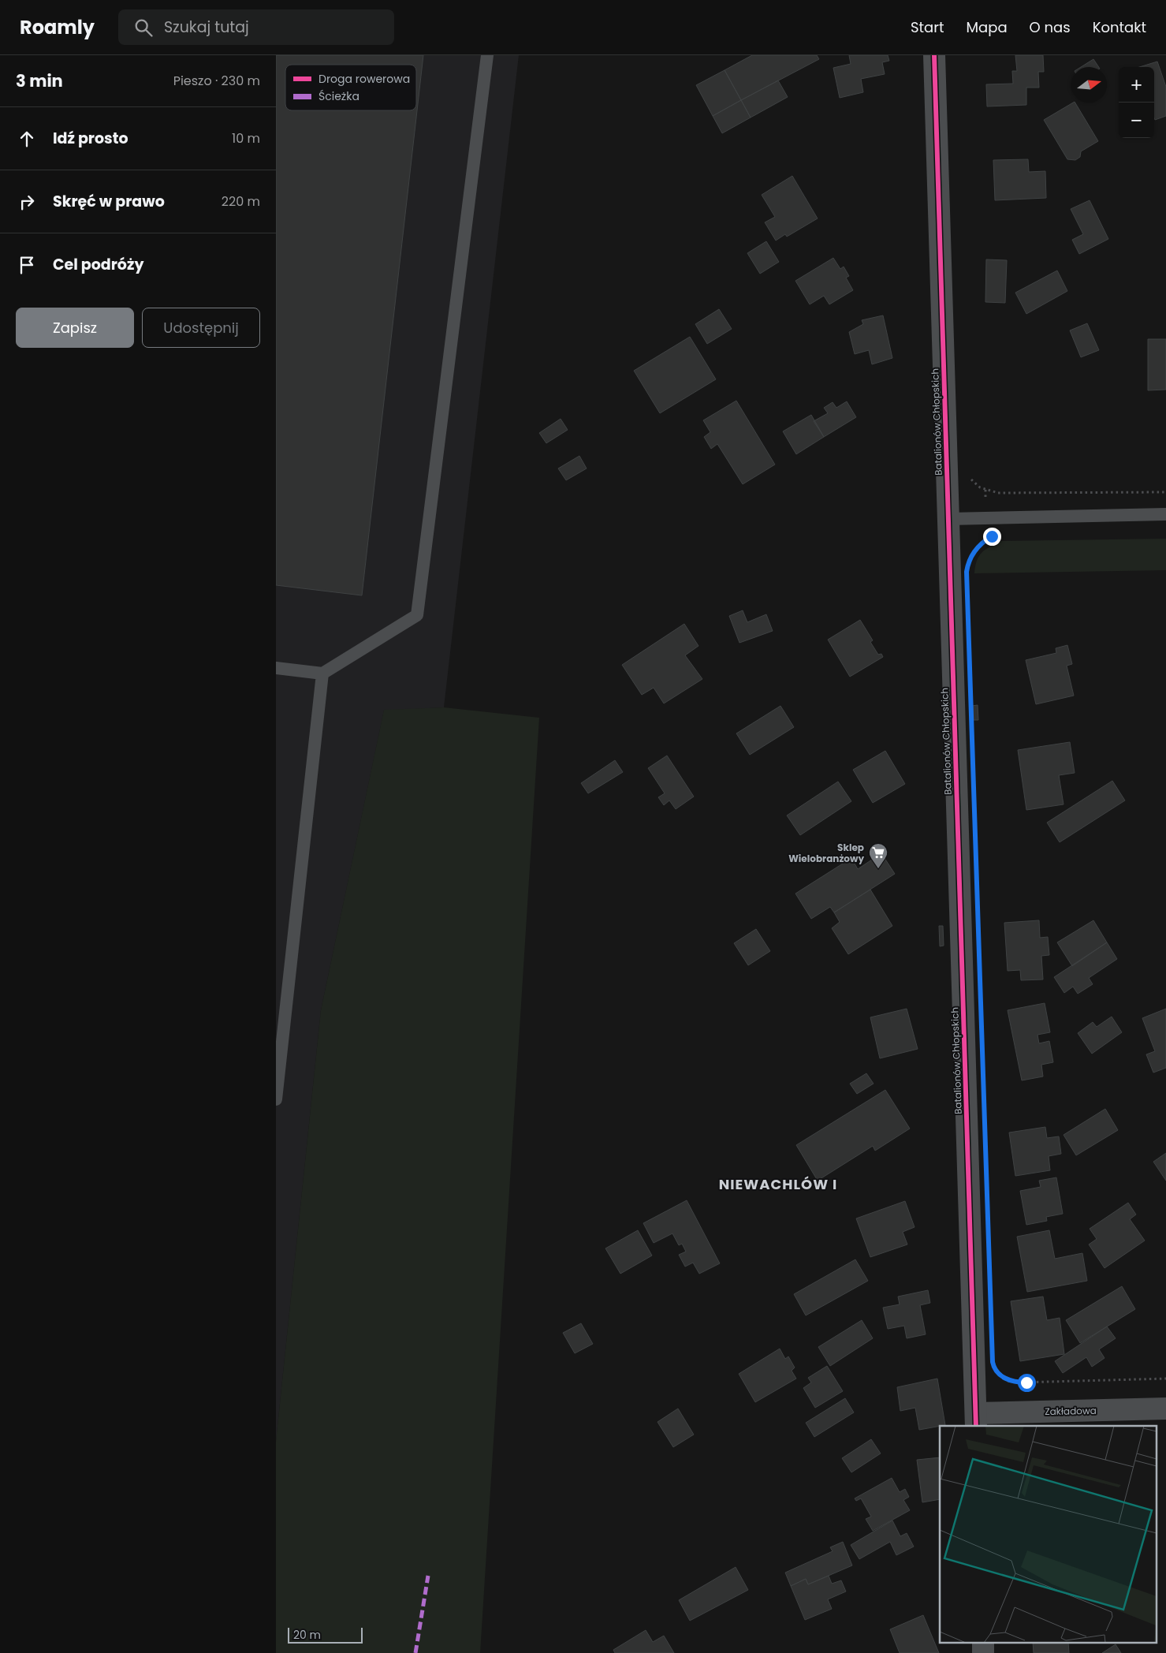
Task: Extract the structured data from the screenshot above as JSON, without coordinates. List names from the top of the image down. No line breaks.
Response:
{"streets":{"street":["Batalionów Chłopskich","Zakładowa"]},"crossings":[["Batalionów Chłopskich","Zakładowa"]],"districts":["NIEWACHLÓW I"],"places":{"supermarket":["Sklep Wielobranżowy"]},"legend":["Droga rowerowa","Ścieżka"],"scale_bar":"20 m","north":"right","page":{"header":"Roamly","search":"Szukaj tutaj","nav":["Start","Mapa","O nas","Kontakt"],"heading":["3 min","Pieszo · 230 m"],"map_buttons":["+","−"],"list":[["Idź prosto","10 m"],["Skręć w prawo","220 m"],"Cel podróży"],"buttons":["Zapisz","Udostępnij"],"scale":"20 m"}}
